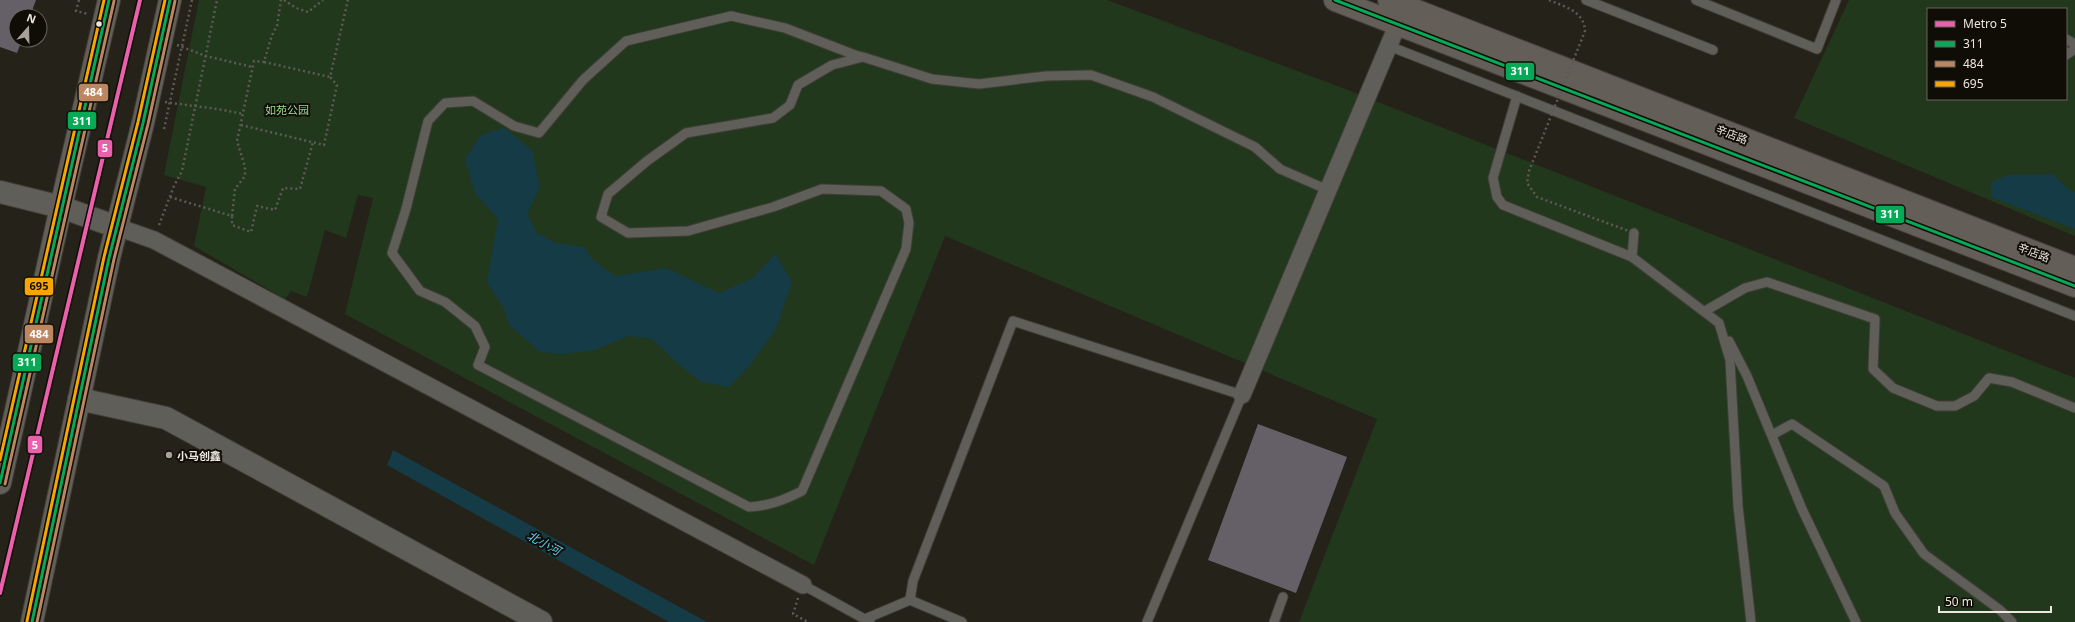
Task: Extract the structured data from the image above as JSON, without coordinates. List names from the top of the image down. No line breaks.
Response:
{"streets":{"main road":["辛店路"]},"water":["北小河"],"parks":["如苑公园"],"places":["小马创鑫"],"lines":["metro line 5","transit line 311","transit line 695","transit line 484"],"legend":["Metro 5","311","484","695"],"scale_bar":"50 m","north":"top"}
